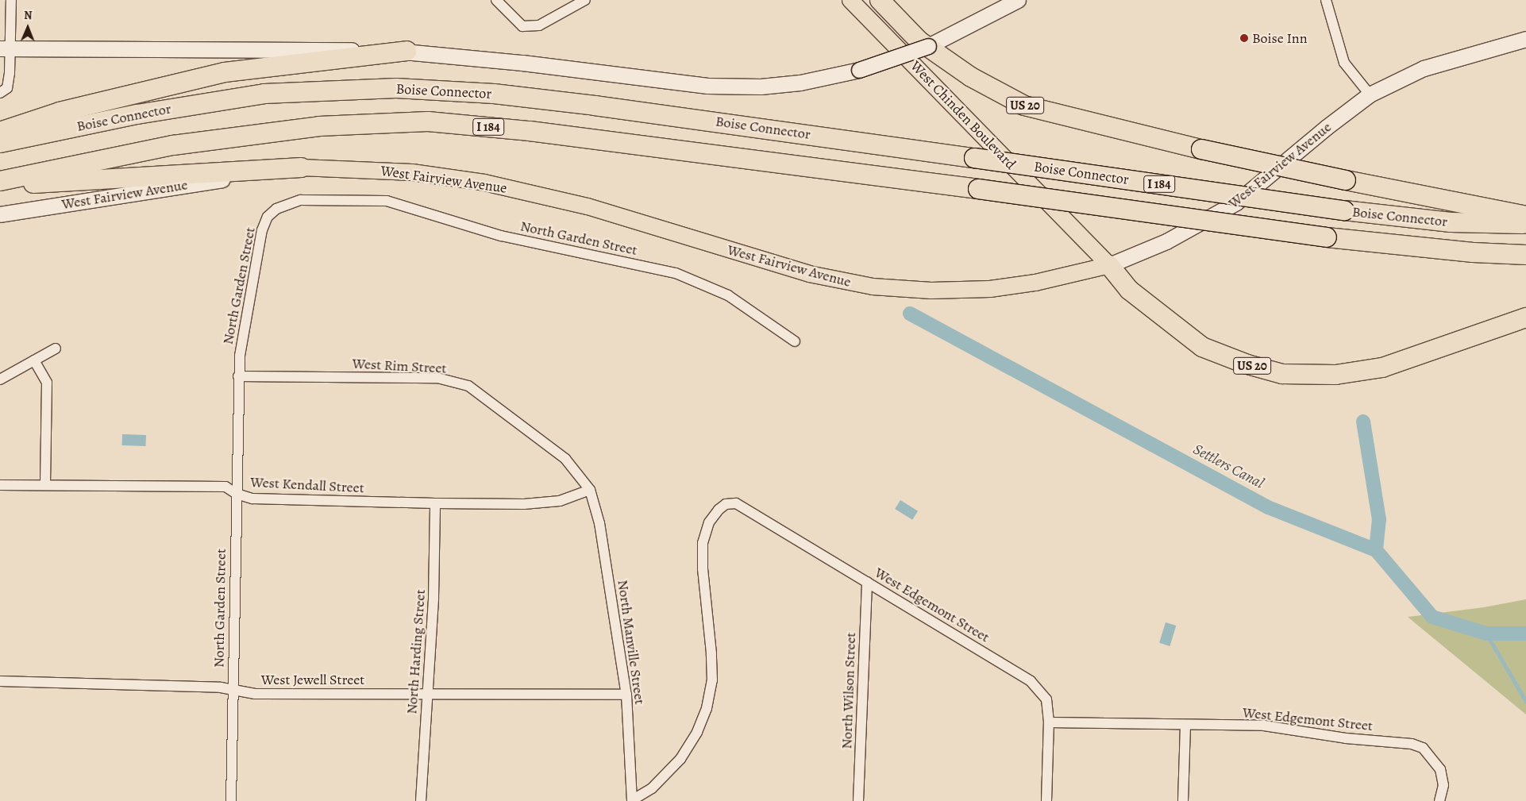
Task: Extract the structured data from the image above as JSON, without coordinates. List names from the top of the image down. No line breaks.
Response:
{"streets":{"highway":["Boise Connector","US 20","I 184"],"main road":["West Chinden Boulevard","West Fairview Avenue"],"street":["North Garden Street","West Rim Street","West Kendall Street","West Edgemont Street","North Manville Street","North Harding Street","West Jewell Street","North Wilson Street"]},"crossings":[["US 20","West Chinden Boulevard"],["US 20","West Fairview Avenue"],["West Chinden Boulevard","West Fairview Avenue"],["North Garden Street","West Rim Street"],["North Garden Street","West Kendall Street"],["North Garden Street","West Jewell Street"],["West Rim Street","West Kendall Street"],["West Rim Street","North Manville Street"],["West Kendall Street","North Manville Street"],["West Kendall Street","North Harding Street"],["West Edgemont Street","North Manville Street"],["West Edgemont Street","North Wilson Street"],["North Manville Street","West Jewell Street"],["North Harding Street","West Jewell Street"]],"water":["Settlers Canal"],"places":["Boise Inn"],"north":"top"}
